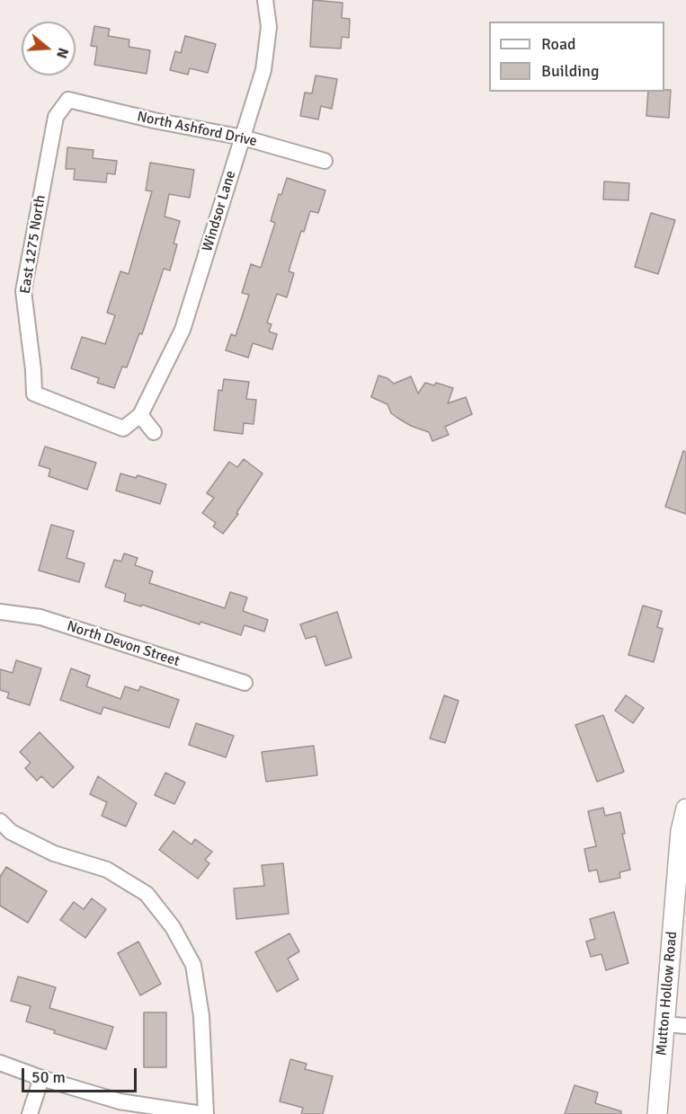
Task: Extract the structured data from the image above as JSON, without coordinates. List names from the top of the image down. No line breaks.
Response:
{"streets":{"street":["North Ashford Drive","Windsor Lane","East 1275 North","North Devon Street","Mutton Hollow Road"]},"crossings":[["North Ashford Drive","Windsor Lane"],["North Ashford Drive","East 1275 North"],["Windsor Lane","East 1275 North"]],"legend":["Road","Building"],"scale_bar":"50 m","north":"right"}
